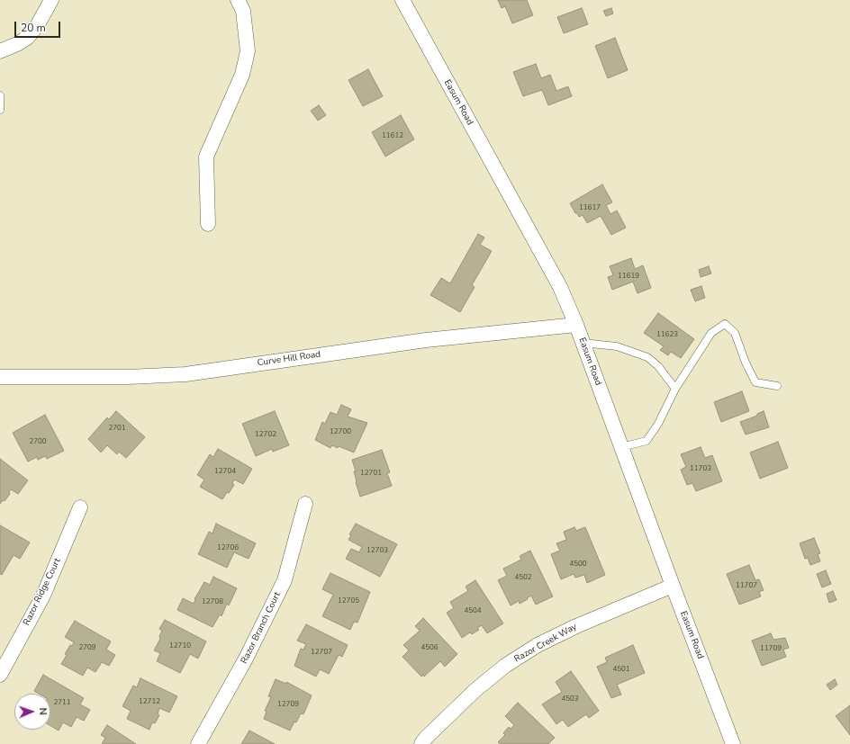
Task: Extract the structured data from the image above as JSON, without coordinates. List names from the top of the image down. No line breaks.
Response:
{"streets":{"street":["Easum Road","Curve Hill Road","Razor Ridge Court","Razor Branch Court","Razor Creek Way"]},"crossings":[["Easum Road","Curve Hill Road"],["Easum Road","Razor Creek Way"]],"house_numbers":["11612","11617","11619","11623","2701","12700","12702","2700","11703","12704","12701","12706","12703","4500","4502","11707","12705","12708","4504","12710","2709","4506","11709","12707","4501","4503","12712","2711","12709"],"scale_bar":"20 m","north":"right"}
